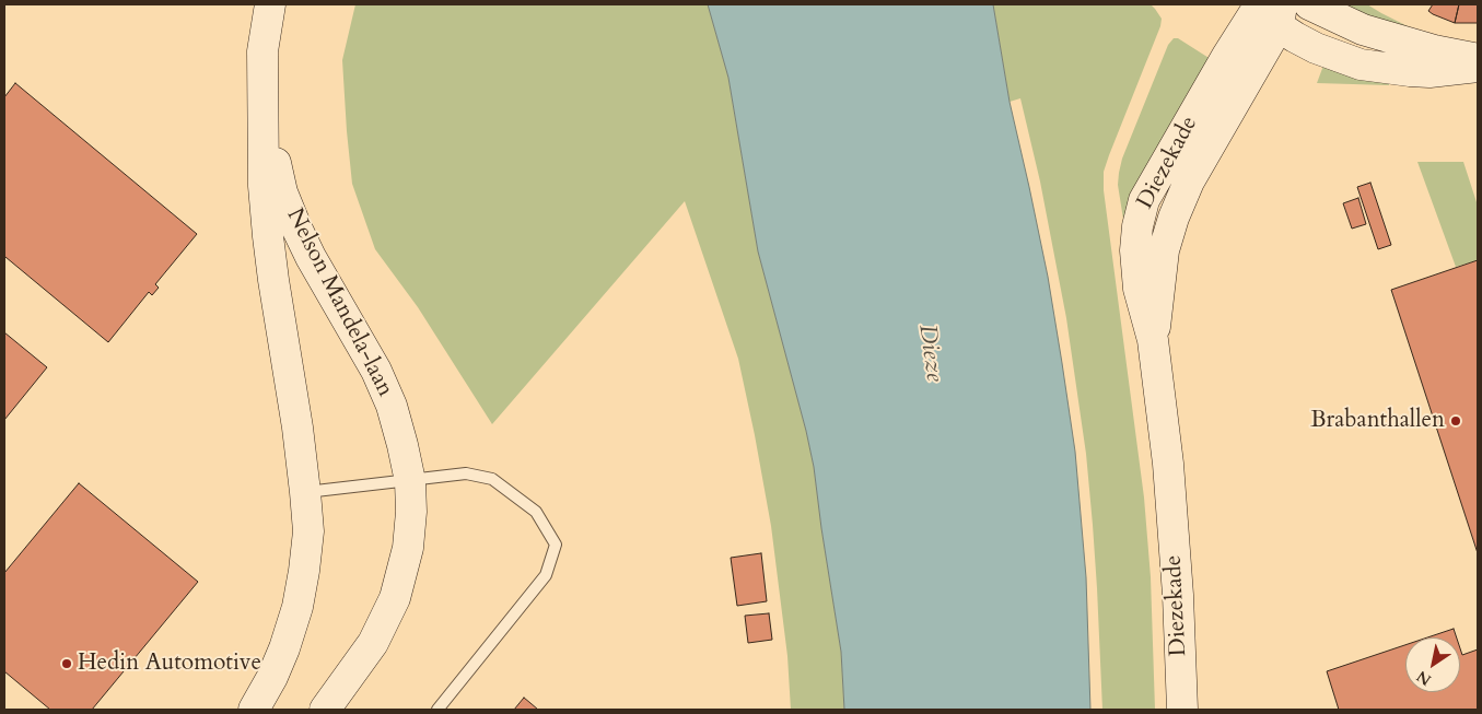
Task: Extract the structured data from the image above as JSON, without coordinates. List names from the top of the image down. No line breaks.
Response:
{"streets":{"main road":["Diezekade","Nelson Mandela-laan"]},"water":["Dieze"],"places":["Brabanthallen","Hedin Automotive"],"north":"bottom left"}
